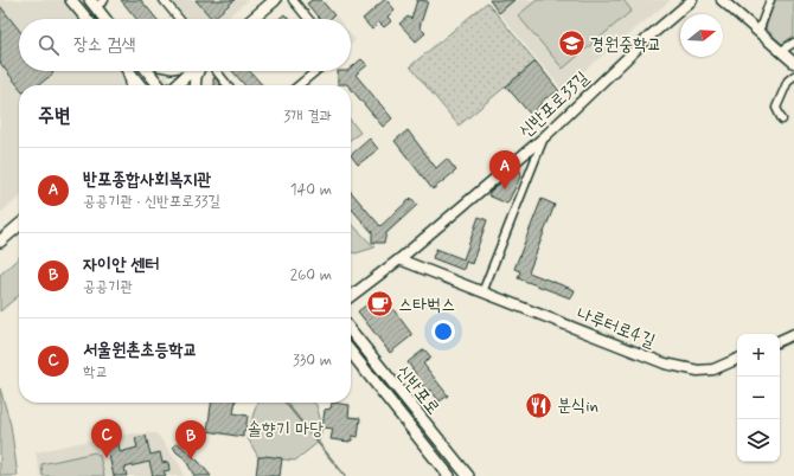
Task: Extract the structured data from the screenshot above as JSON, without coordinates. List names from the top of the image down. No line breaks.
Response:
{"streets":{"main road":["신반포로"],"street":["신반포로33길","나루터로4길"]},"crossings":[["신반포로33길","나루터로4길"]],"parks":["솔향기 마당"],"places":{"school or university":["경원중학교"],"cafe":["스타벅스"],"restaurant":["분식in"]},"north":"right","page":{"search":"장소 검색","heading":["주변","3개 결과"],"list":[{"mark":"A","name":"반포종합사회복지관","note":"공공기관 · 신반포로33길","value":"140 m"},{"mark":"B","name":"자이안 센터","note":"공공기관","value":"260 m"},{"mark":"C","name":"서울원촌초등학교","note":"학교","value":"330 m"}],"pins":["A","C","B"],"map_buttons":["+","−"]}}
